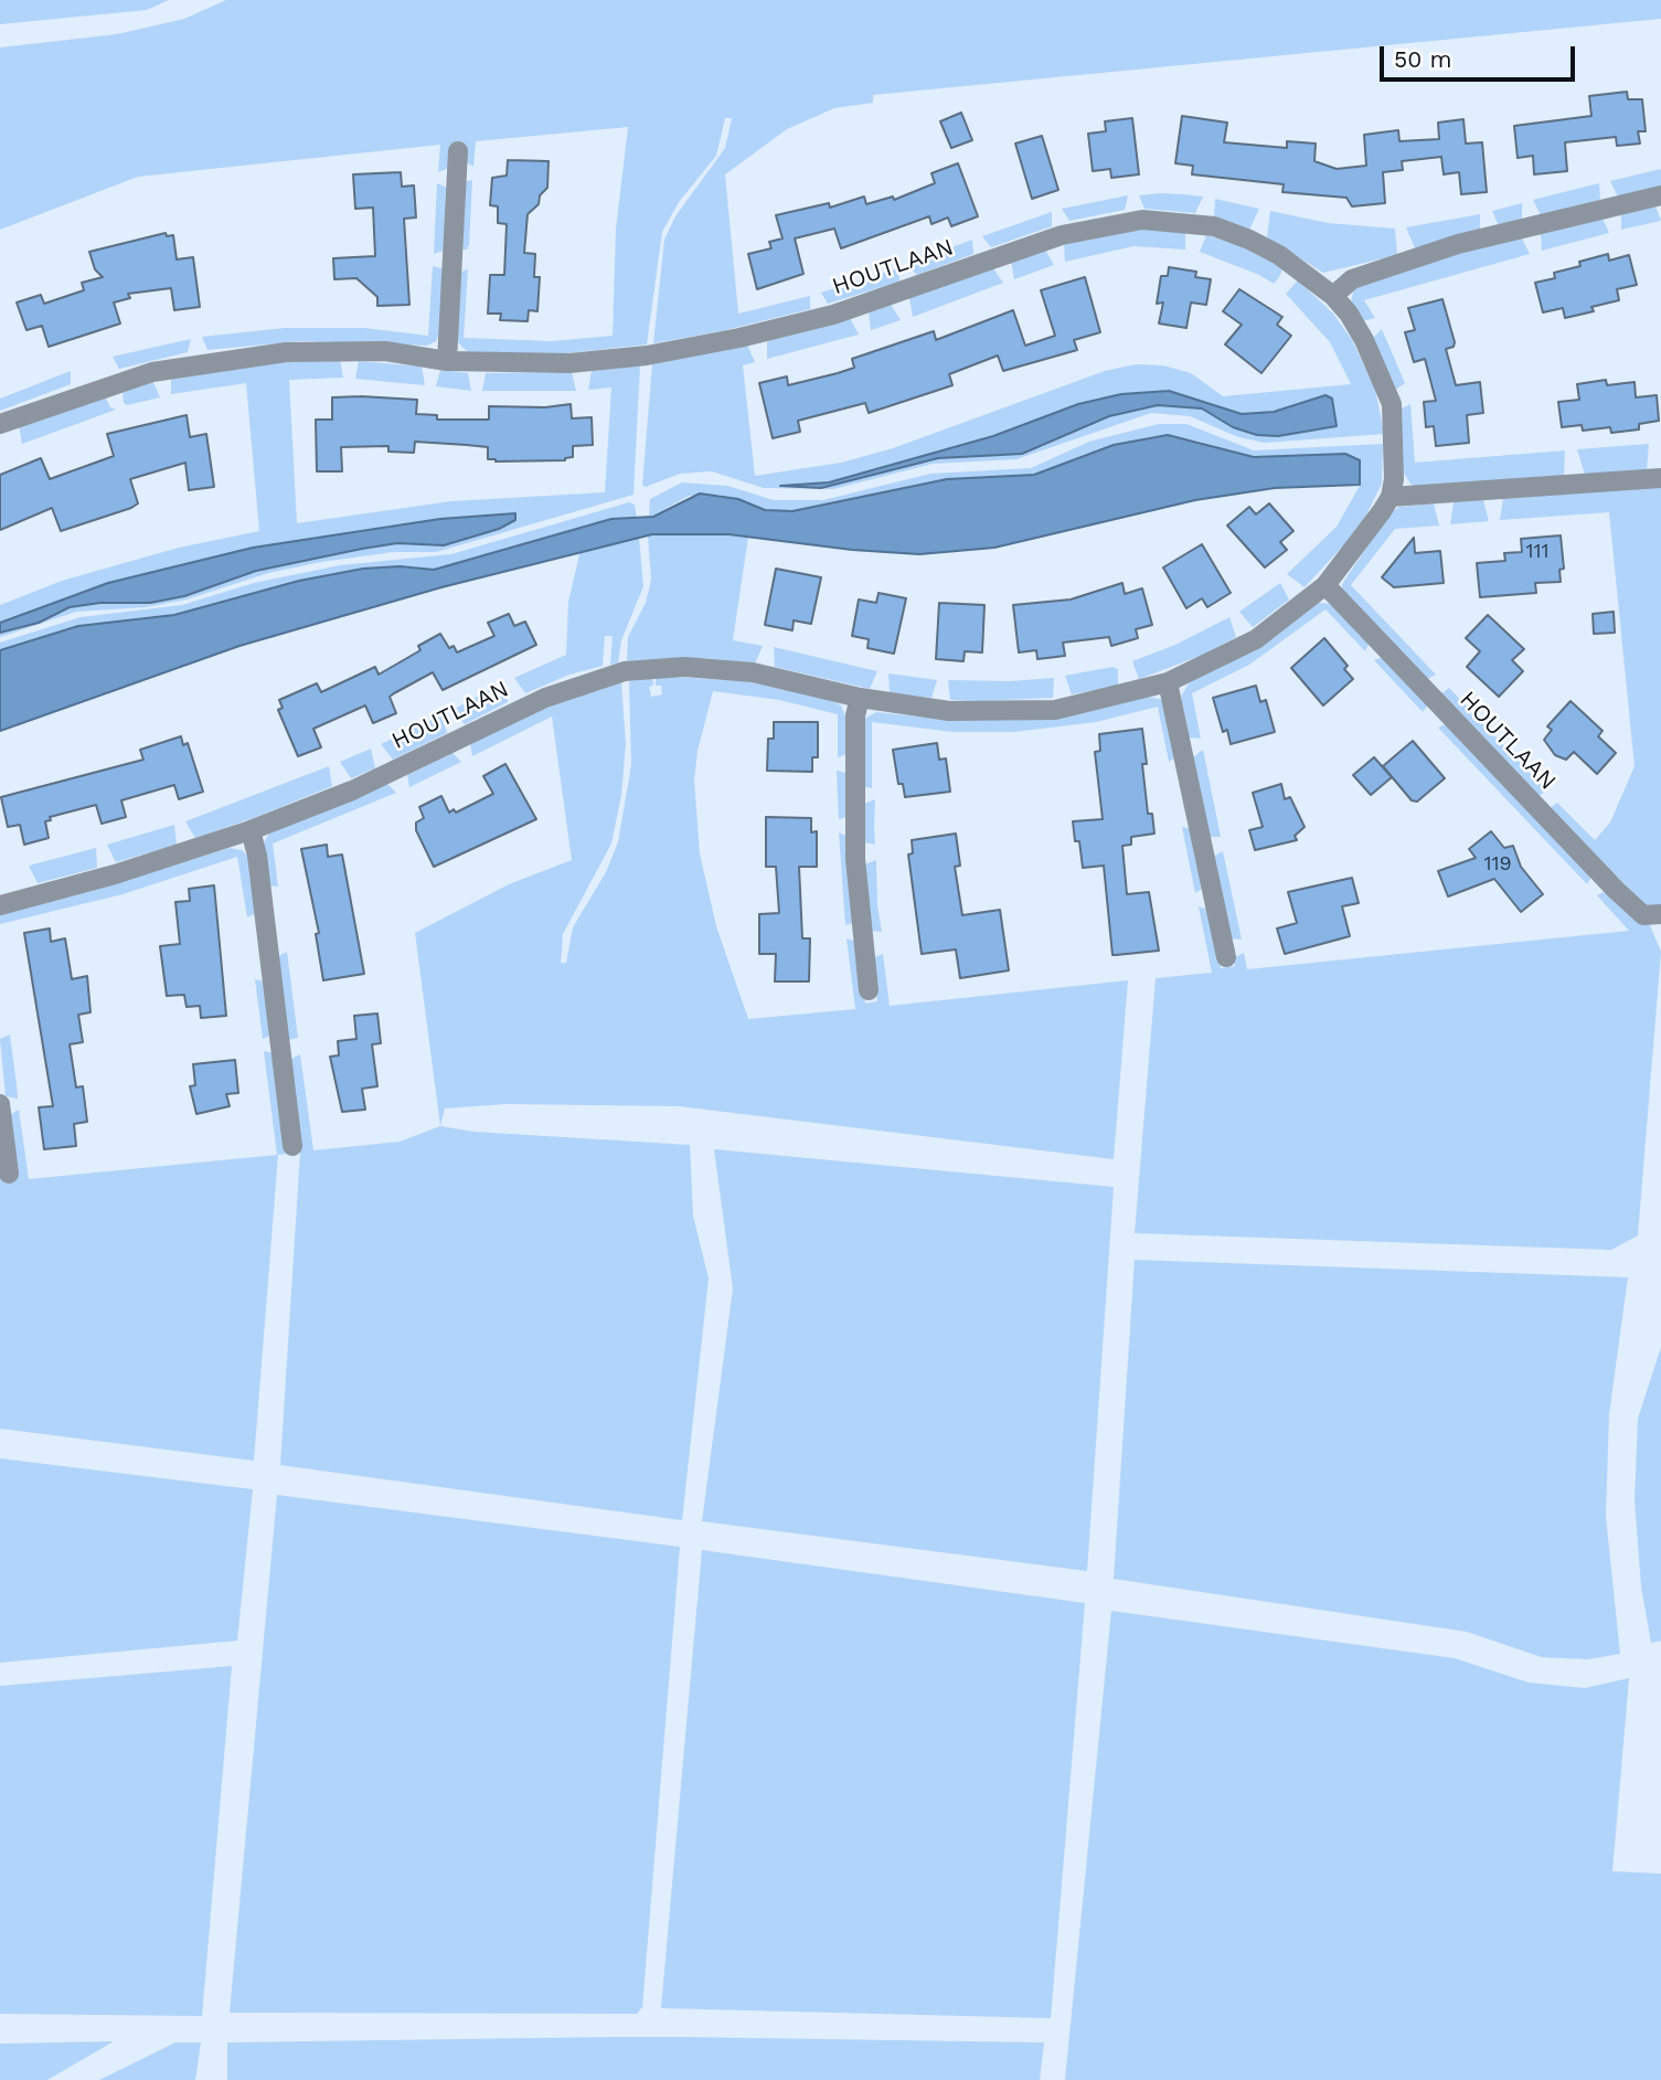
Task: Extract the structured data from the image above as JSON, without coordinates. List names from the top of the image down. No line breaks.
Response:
{"streets":{"street":["HOUTLAAN"]},"house_numbers":["111","119"],"scale_bar":"50 m"}
